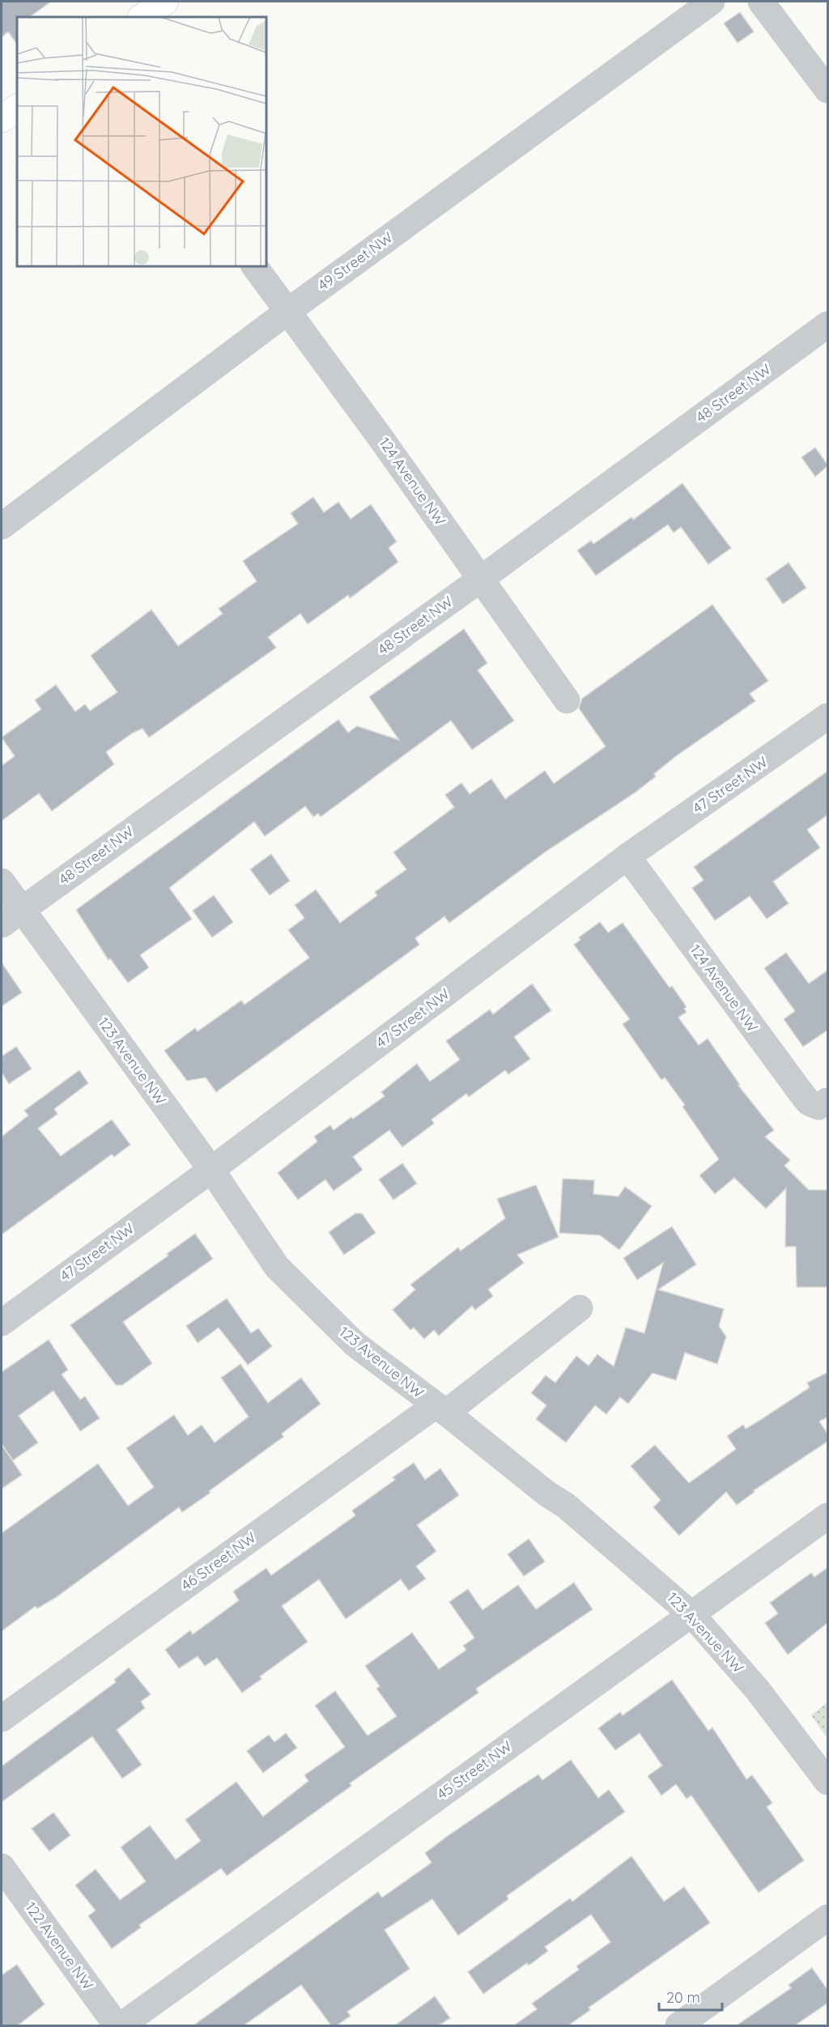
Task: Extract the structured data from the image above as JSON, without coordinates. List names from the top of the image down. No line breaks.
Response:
{"streets":{"street":["49 Street NW","48 Street NW","124 Avenue NW","47 Street NW","123 Avenue NW","46 Street NW","45 Street NW","122 Avenue NW"]},"crossings":[["49 Street NW","124 Avenue NW"],["48 Street NW","124 Avenue NW"],["48 Street NW","123 Avenue NW"],["124 Avenue NW","47 Street NW"],["47 Street NW","123 Avenue NW"],["123 Avenue NW","46 Street NW"],["123 Avenue NW","45 Street NW"]],"scale_bar":"20 m"}
